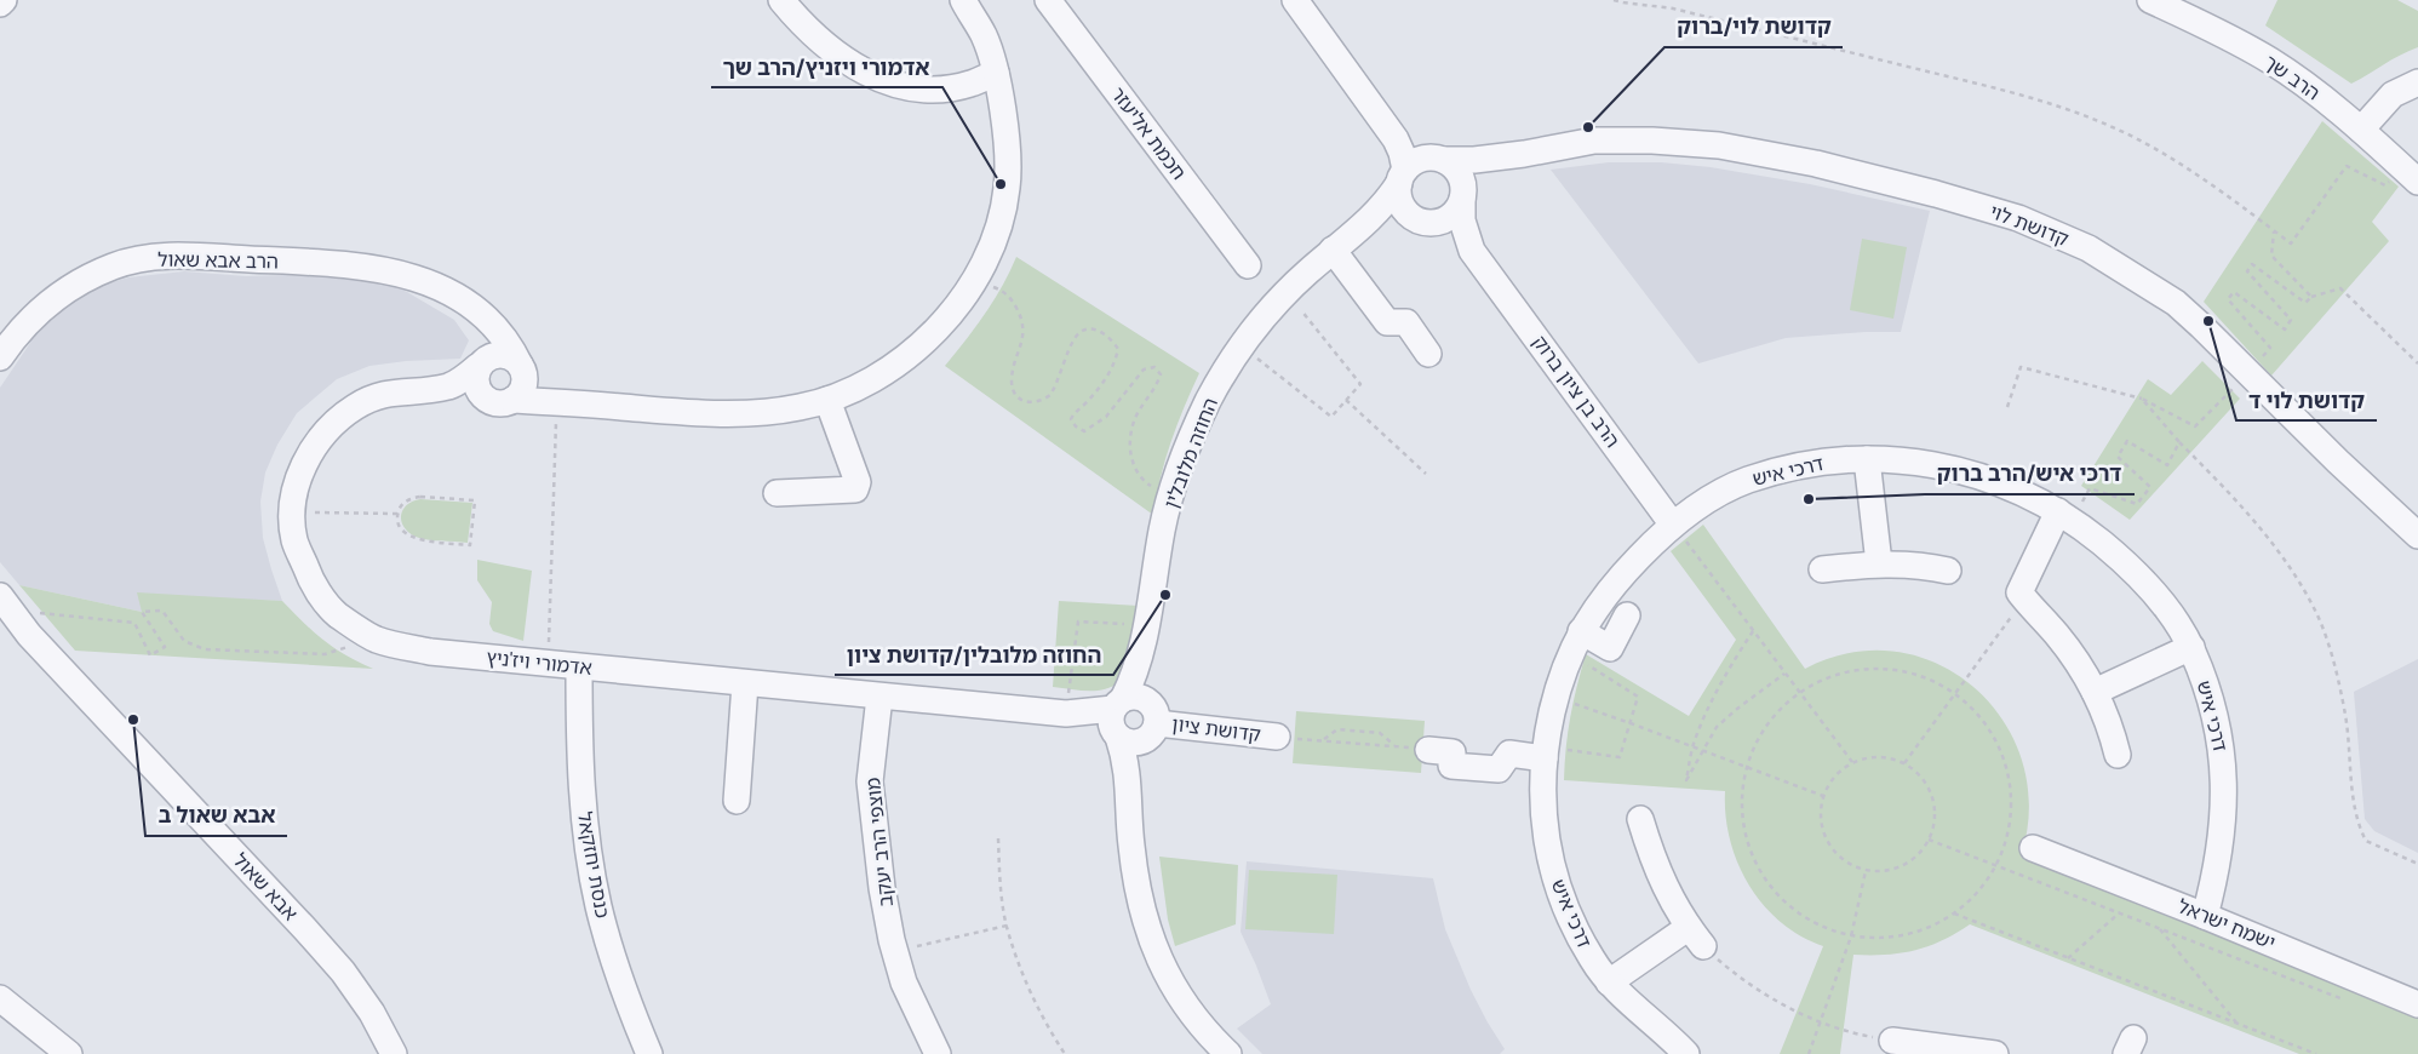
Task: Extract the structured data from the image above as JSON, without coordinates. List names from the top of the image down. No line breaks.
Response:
{"streets":{"street":["הרב שך","חכמת אליעזר","קדושת לוי","הרב אבא שאול","הרב בן ציון ברוק","החוזה מלובלין","דרכי איש","אדמורי ויז'ניץ","קדושת ציון","מוצפי הרב יעקב","כנסת יחזקאל","אבא שאול","ישמח ישראל"]},"crossings":[["קדושת לוי","הרב בן ציון ברוק"],["קדושת לוי","החוזה מלובלין"],["הרב אבא שאול","אדמורי ויז'ניץ"],["הרב בן ציון ברוק","החוזה מלובלין"],["הרב בן ציון ברוק","דרכי איש"],["החוזה מלובלין","אדמורי ויז'ניץ"],["החוזה מלובלין","קדושת ציון"],["דרכי איש","ישמח ישראל"],["אדמורי ויז'ניץ","קדושת ציון"],["אדמורי ויז'ניץ","מוצפי הרב יעקב"],["אדמורי ויז'ניץ","כנסת יחזקאל"]],"places":["קדושת לוי/ברוק","אדמורי ויזניץ/הרב שך","קדושת לוי ד","דרכי איש/הרב ברוק","החוזה מלובלין/קדושת ציון","אבא שאול ב"]}
